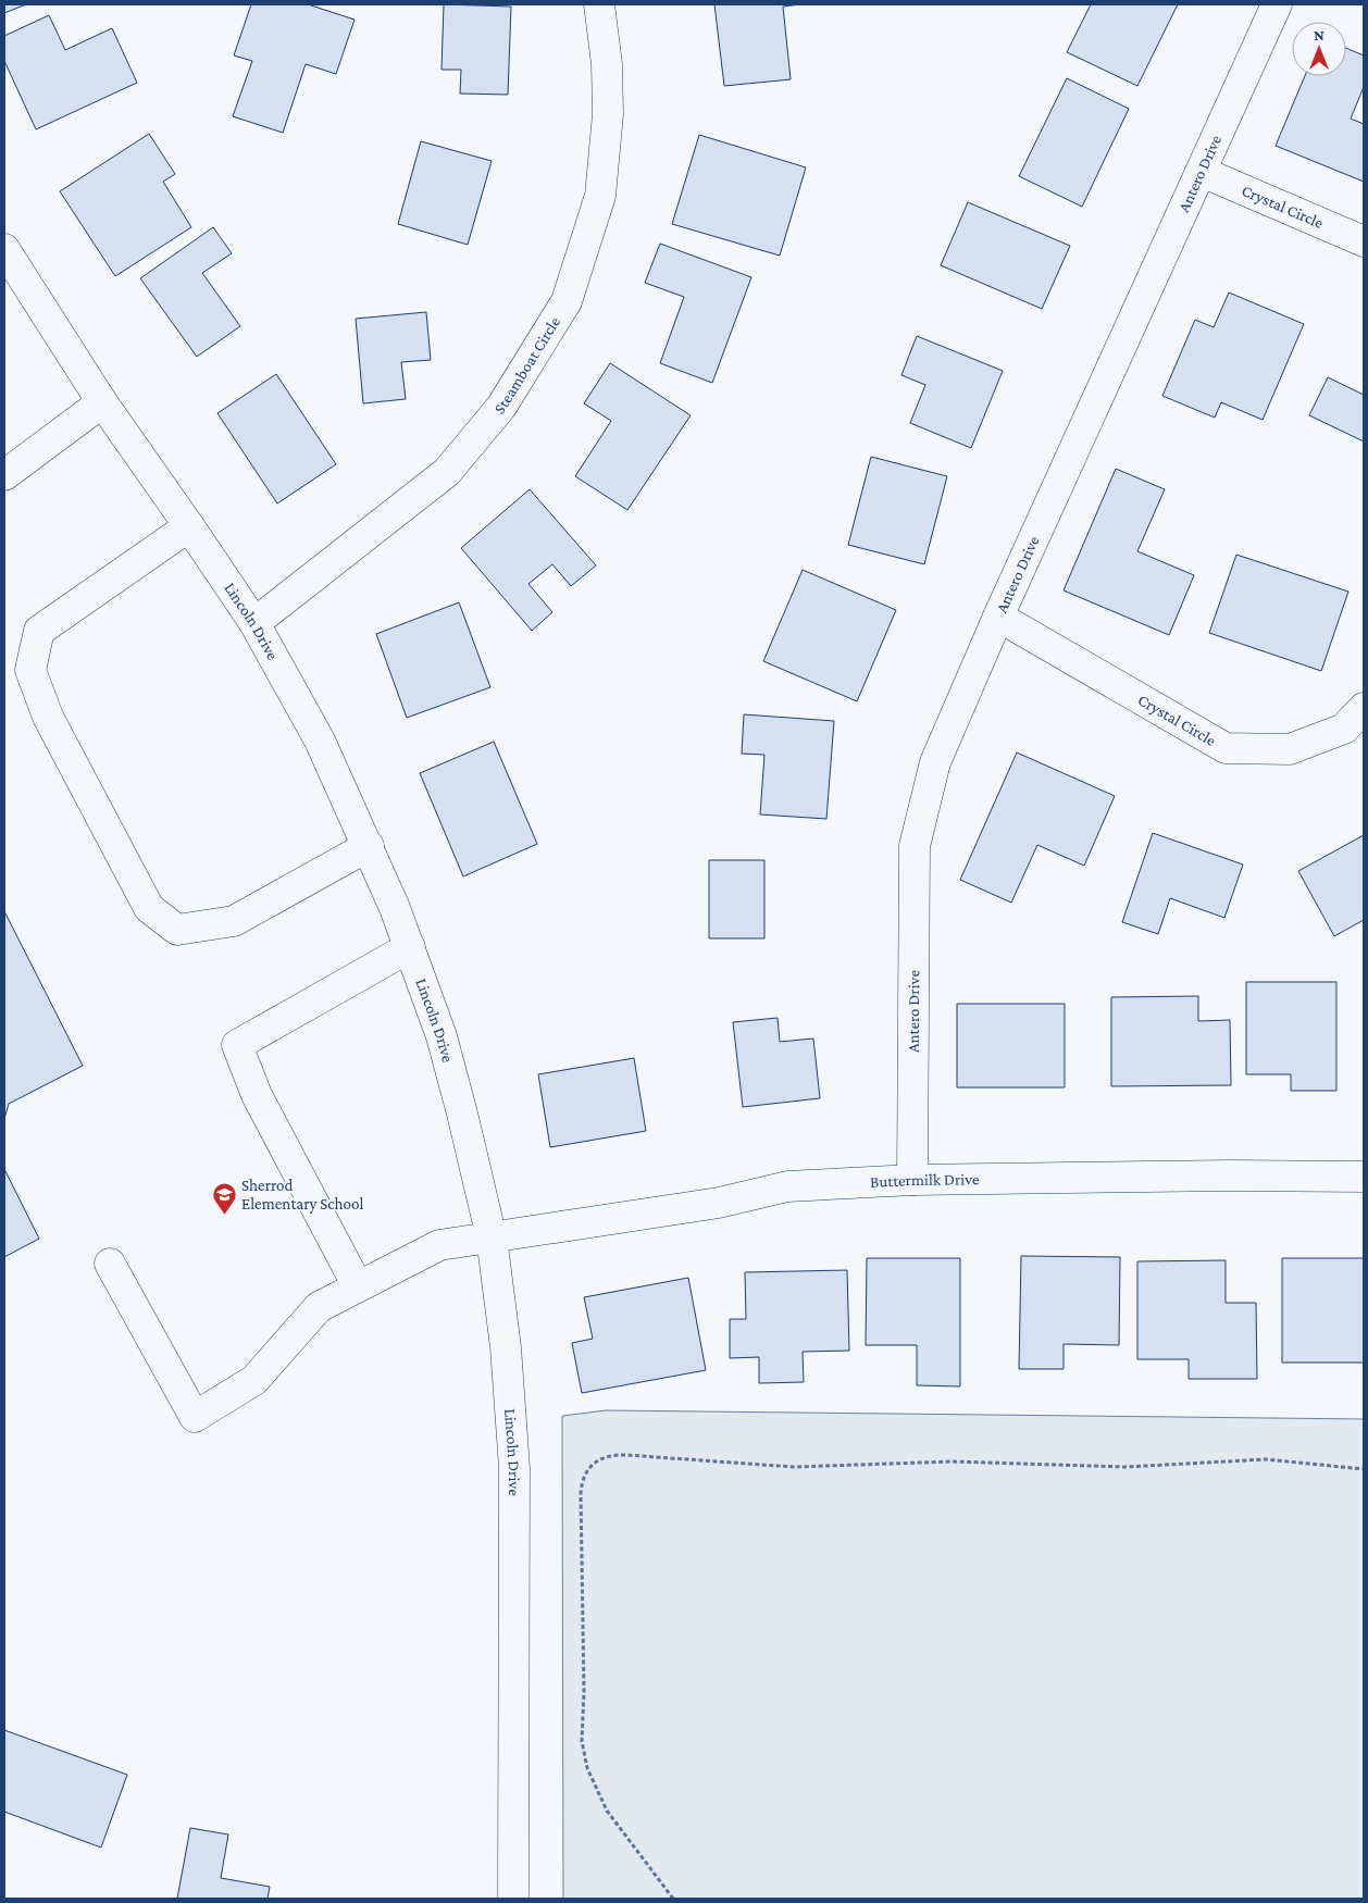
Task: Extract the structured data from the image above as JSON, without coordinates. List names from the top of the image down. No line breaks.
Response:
{"streets":{"street":["Antero Drive","Crystal Circle","Steamboat Circle","Lincoln Drive","Buttermilk Drive"]},"crossings":[["Antero Drive","Crystal Circle"],["Antero Drive","Buttermilk Drive"],["Steamboat Circle","Lincoln Drive"],["Lincoln Drive","Buttermilk Drive"]],"places":{"school or university":["Sherrod Elementary School"]},"north":"top"}
